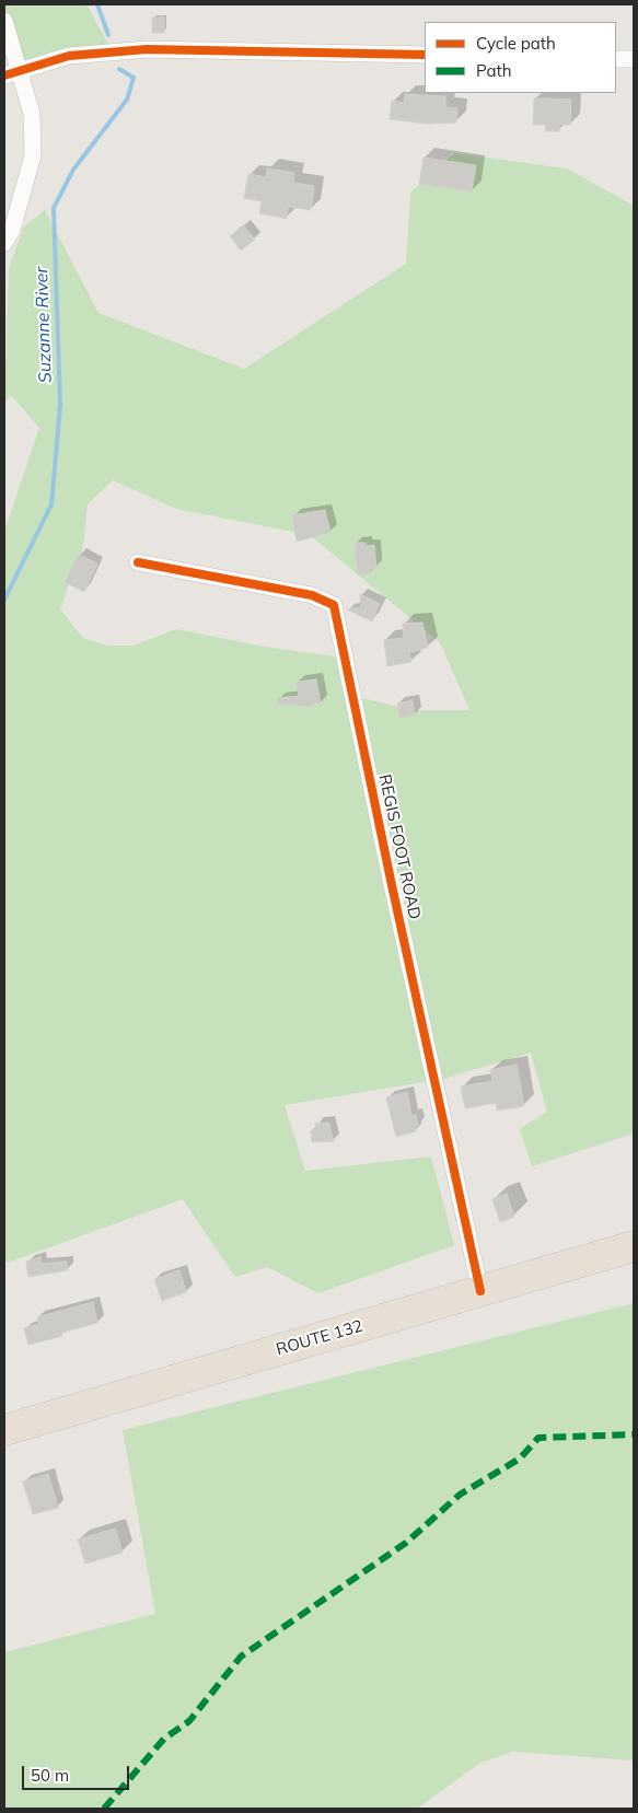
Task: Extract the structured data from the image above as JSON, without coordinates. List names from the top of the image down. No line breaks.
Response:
{"streets":{"highway":["ROUTE 132"],"street":["REGIS FOOT ROAD"]},"crossings":[["REGIS FOOT ROAD","ROUTE 132"]],"water":["Suzanne River"],"legend":["Cycle path","Path"],"scale_bar":"50 m"}
